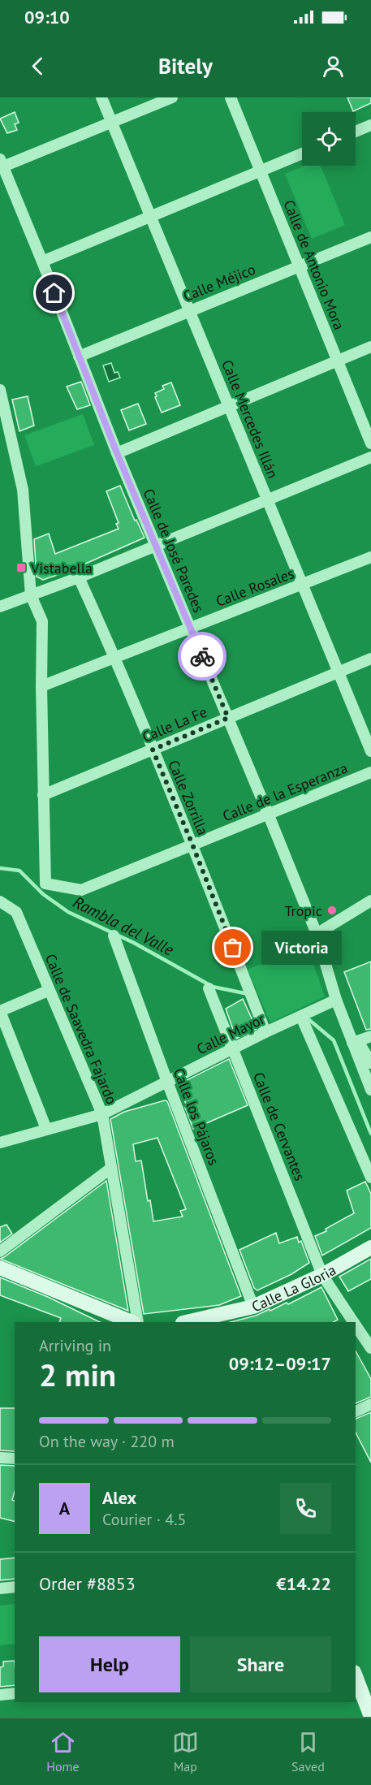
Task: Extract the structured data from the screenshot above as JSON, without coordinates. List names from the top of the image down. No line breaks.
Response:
{"streets":{"main road":["Calle La Gloria"],"street":["Calle de Antonio Mora","Calle Méjico","Calle Mercedes Illán","Calle de José Paredes","Calle Rosales","Calle La Fe","Calle de la Esperanza","Calle Zorrilla","Calle de Saavedra Fajardo","Calle Mayor","Calle los Pájaros","Calle de Cervantes"]},"crossings":[["Calle de Antonio Mora","Calle Méjico"],["Calle Méjico","Calle Mercedes Illán"],["Calle Méjico","Calle de José Paredes"],["Calle Mercedes Illán","Calle Rosales"],["Calle Mercedes Illán","Calle La Fe"],["Calle de José Paredes","Calle Rosales"],["Calle de José Paredes","Calle La Fe"],["Calle de José Paredes","Calle de la Esperanza"],["Calle de José Paredes","Calle Mayor"],["Calle Rosales","Calle Zorrilla"],["Calle La Fe","Calle de la Esperanza"],["Calle La Fe","Calle Zorrilla"],["Calle de la Esperanza","Calle Zorrilla"],["Calle Zorrilla","Calle Mayor"],["Calle de Saavedra Fajardo","Calle Mayor"],["Calle Mayor","Calle los Pájaros"],["Calle Mayor","Calle de Cervantes"],["Calle los Pájaros","Calle La Gloria"],["Calle de Cervantes","Calle La Gloria"]],"water":["Rambla del Valle"],"places":{"transit":["Vistabella"],"other":["Tropic","Victoria"]},"page":{"status":"09:10","header":"Bitely","bubble":"Victoria","heading":["2 min","Arriving in","09:12–09:17"],"panel":["Alex","Courier · 4.5","Order #8853","€14.22"],"bar":"On the way · 220 m","round":"A","buttons":["Help","Share"],"tabs":["Home","Map","Saved"]}}
